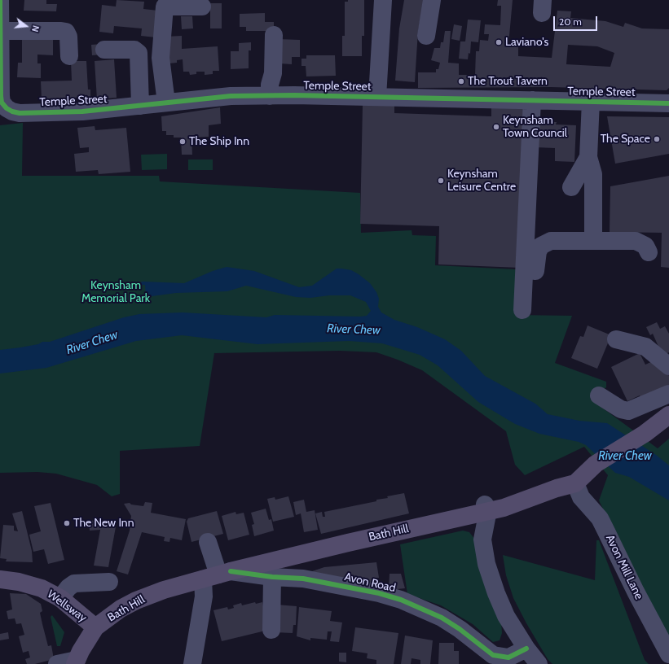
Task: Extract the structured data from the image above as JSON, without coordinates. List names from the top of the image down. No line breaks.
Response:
{"streets":{"main road":["Bath Hill","Wellsway"],"street":["Temple Street","Avon Mill Lane","Avon Road"]},"crossings":[["Bath Hill","Avon Mill Lane"],["Bath Hill","Avon Road"],["Bath Hill","Wellsway"]],"water":["River Chew"],"parks":["Keynsham Memorial Park"],"places":["Laviano's","The Trout Tavern","Keynsham Town Council","The Space","The Ship Inn","Keynsham Leisure Centre","The New Inn"],"scale_bar":"20 m","north":"right"}
